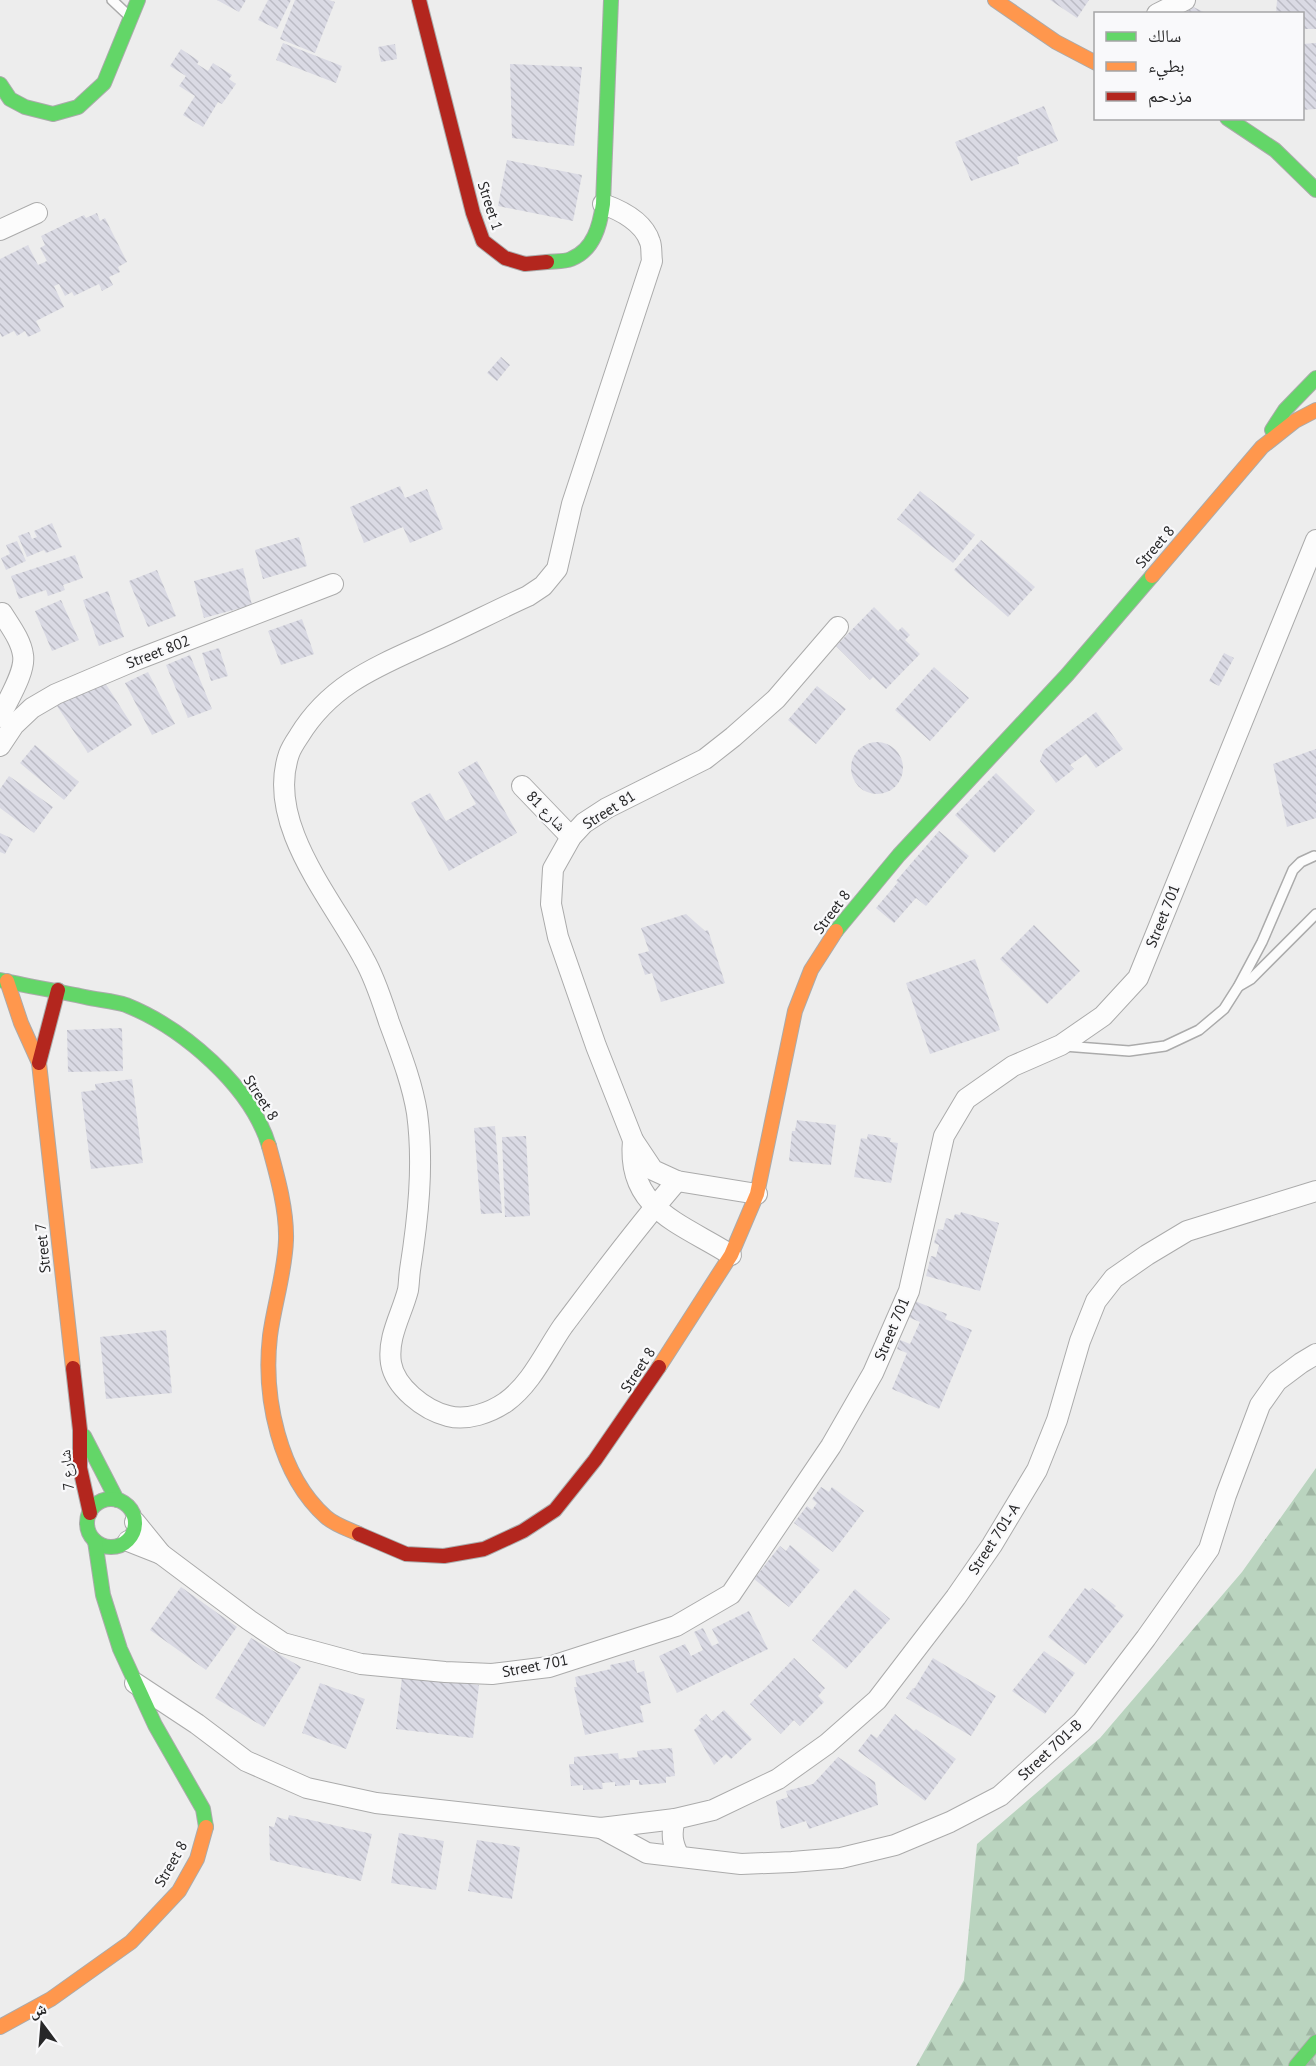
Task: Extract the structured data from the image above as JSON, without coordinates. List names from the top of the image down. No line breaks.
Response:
{"streets":{"main road":["Street 1","Street 8","Street 7","شارع 7"],"street":["Street 802","Street 81","شارع 81","Street 701","Street 701-A","Street 701-B"]},"crossings":[["Street 8","Street 81"],["Street 8","Street 701"],["Street 8","شارع 7"],["Street 81","شارع 81"],["Street 701","شارع 7"],["Street 7","شارع 7"],["Street 701-A","Street 701-B"]],"legend":["سالك","بطيء","مزدحم"],"north":"top"}
